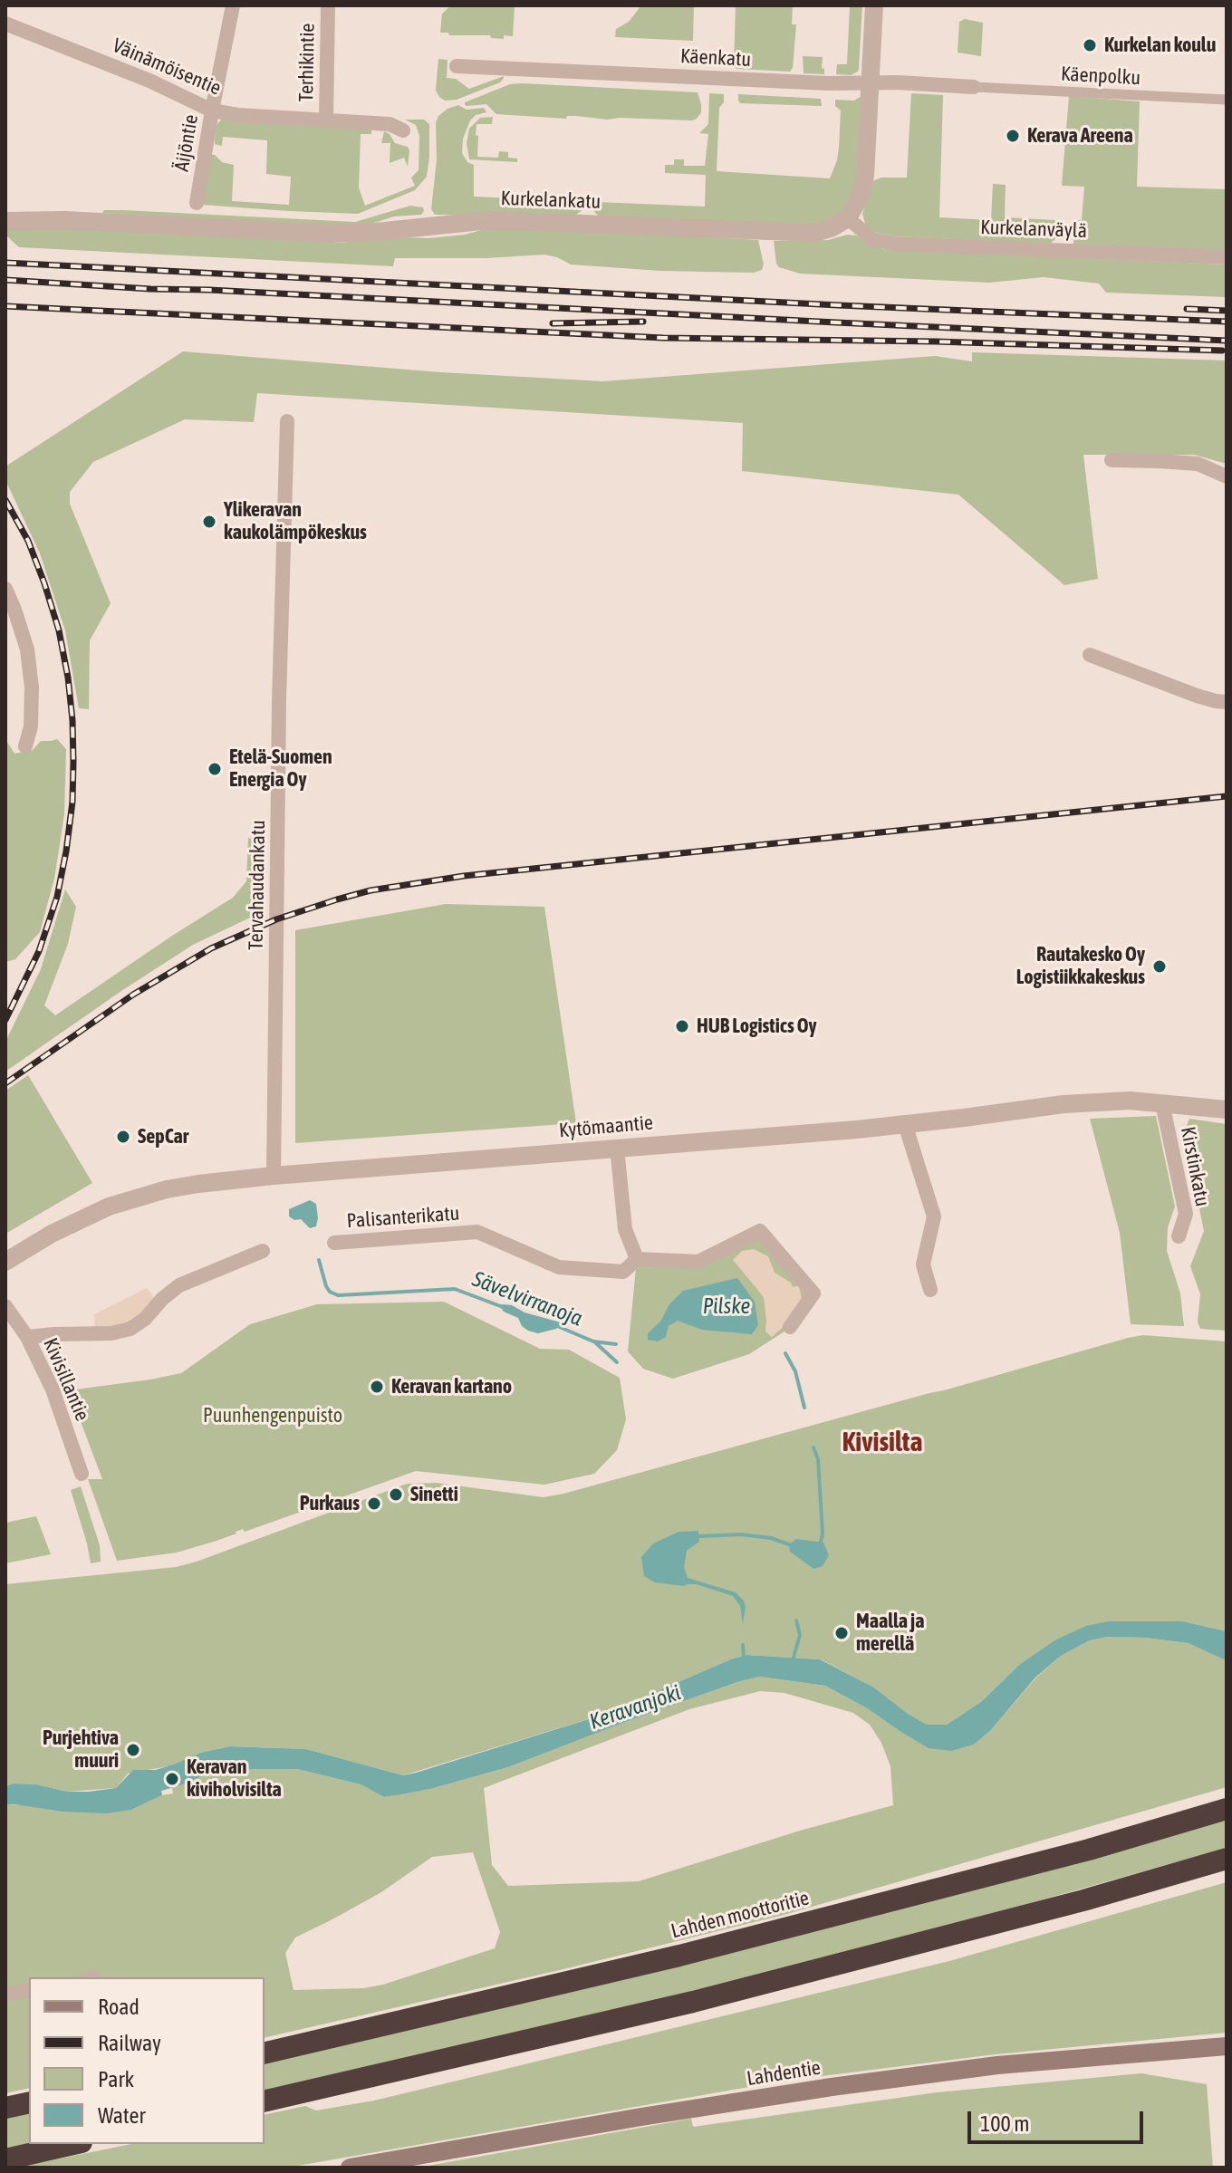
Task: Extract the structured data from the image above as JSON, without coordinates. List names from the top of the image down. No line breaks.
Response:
{"streets":{"highway":["Lahden moottoritie"],"main road":["Lahdentie"],"street":["Käenkatu","Terhikintie","Väinämöisentie","Käenpolku","Äijöntie","Kurkelankatu","Kurkelanväylä","Tervahaudankatu","Kytömaantie","Kirstinkatu","Palisanterikatu","Kivisillantie"]},"crossings":[["Käenkatu","Käenpolku"],["Terhikintie","Väinämöisentie"],["Väinämöisentie","Äijöntie"],["Kurkelankatu","Kurkelanväylä"],["Tervahaudankatu","Kytömaantie"],["Kytömaantie","Kirstinkatu"]],"districts":["Kivisilta"],"water":["Sävelvirranoja","Pilske","Keravanjoki"],"parks":["Puunhengenpuisto"],"places":["Kurkelan koulu","Kerava Areena","Ylikeravan kaukolämpökeskus","Etelä-Suomen Energia Oy","Rautakesko Oy Logistiikkakeskus","HUB Logistics Oy","SepCar","Keravan kartano","Sinetti","Purkaus","Maalla ja merellä","Purjehtiva muuri","Keravan kiviholvisilta"],"legend":["Road","Railway","Park","Water"],"scale_bar":"100 m"}
